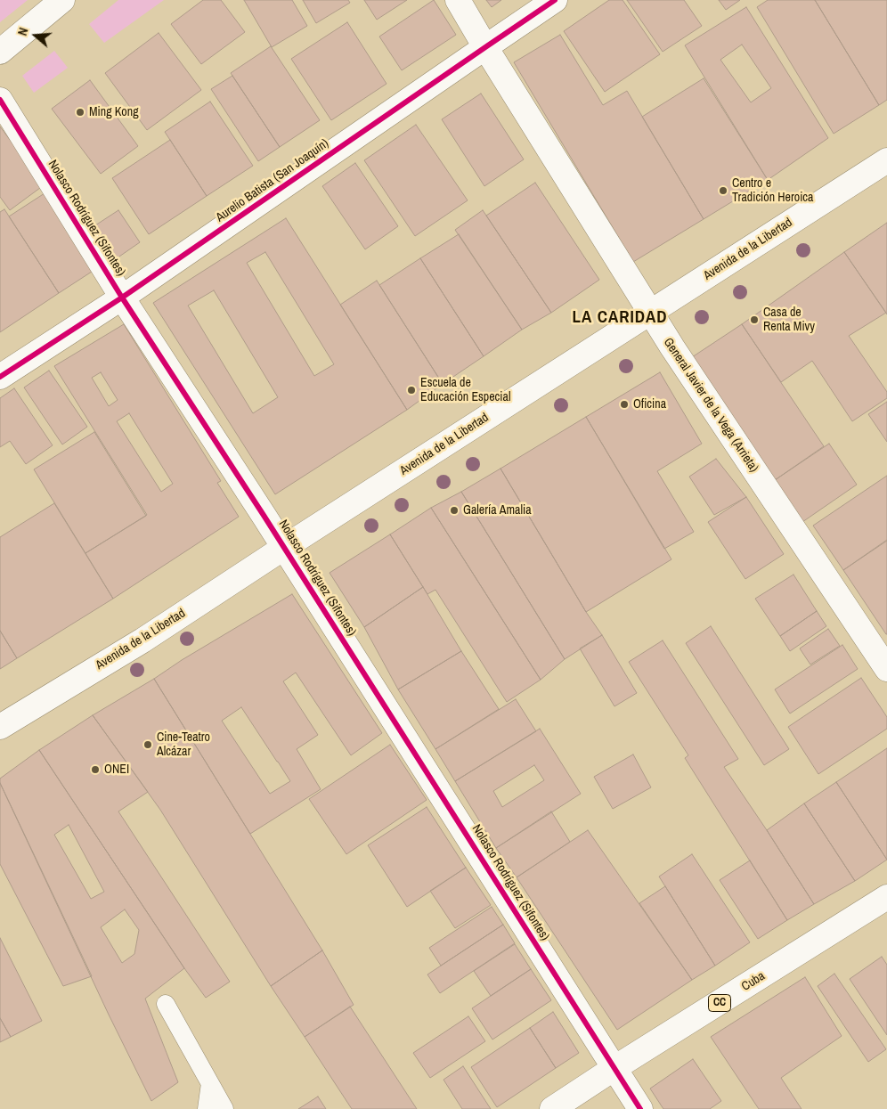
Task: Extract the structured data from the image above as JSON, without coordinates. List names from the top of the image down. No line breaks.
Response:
{"streets":{"main road":["Aurelio Batista (San Joaquín)","Nolasco Rodríguez (Sifontes)","Avenida de la Libertad","General Javier de la Vega (Arrieta)","Cuba","CC"]},"crossings":[["Aurelio Batista (San Joaquín)","Nolasco Rodríguez (Sifontes)"],["Aurelio Batista (San Joaquín)","General Javier de la Vega (Arrieta)"],["Nolasco Rodríguez (Sifontes)","Avenida de la Libertad"],["Nolasco Rodríguez (Sifontes)","Cuba"],["Avenida de la Libertad","General Javier de la Vega (Arrieta)"]],"districts":["LA CARIDAD"],"places":["Ming Kong","Centro e Tradición Heroica","Casa de Renta Mivy","Escuela de Educación Especial","Oficina","Galería Amalia","Cine-Teatro Alcázar","ONEI"],"north":"left"}
